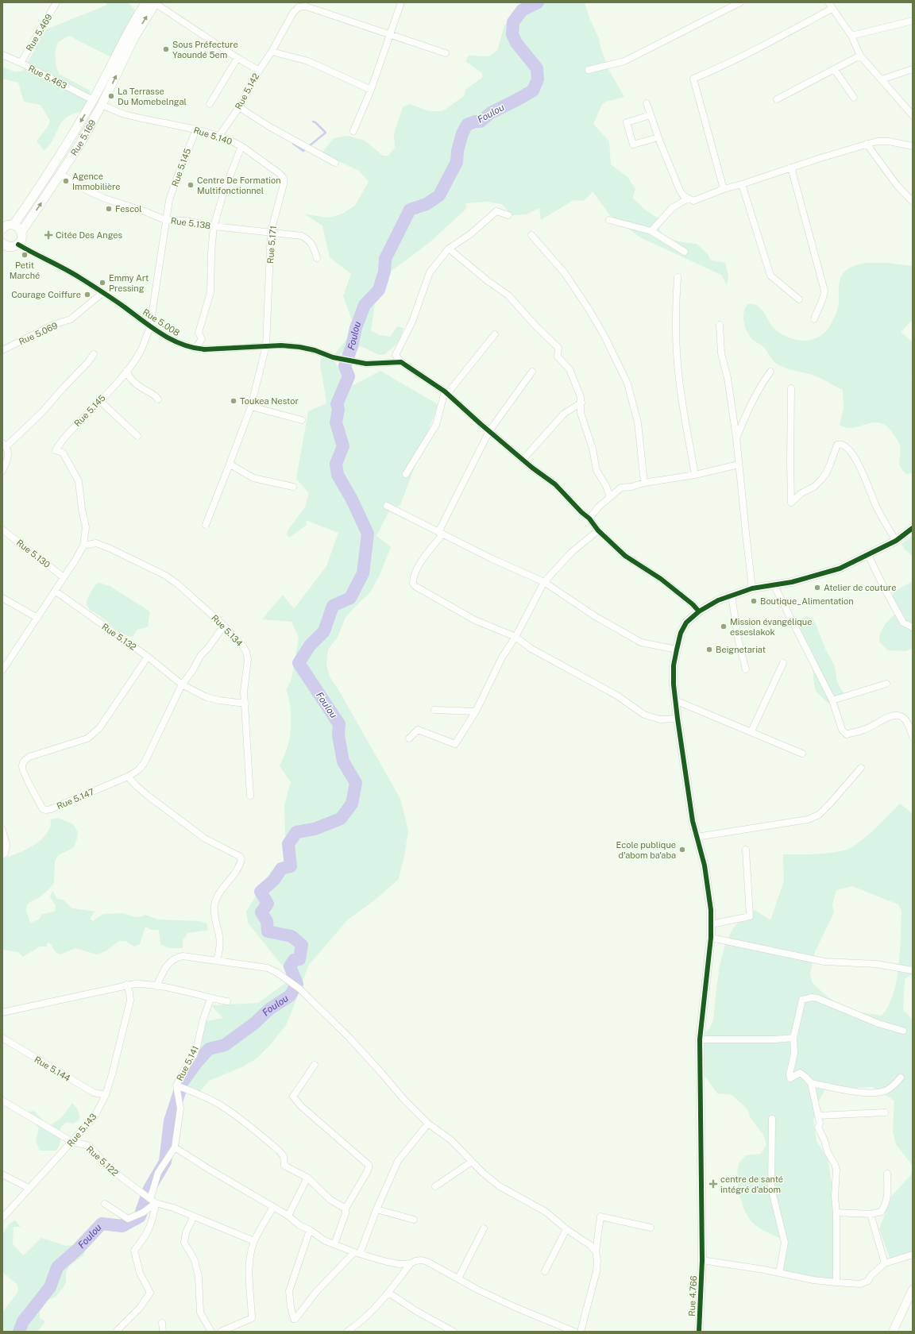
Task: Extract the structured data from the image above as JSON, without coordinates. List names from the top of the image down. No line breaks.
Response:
{"streets":{"main road":["Rue 5.169"],"street":["Rue 5.469","Rue 5.463","Rue 5.142","Rue 5.140","Rue 5.145","Rue 5.138","Rue 5.171","Rue 5.008","Rue 5.069","Rue 5.130","Rue 5.134","Rue 5.132","Rue 5.147","Rue 5.141","Rue 5.144","Rue 5.143","Rue 5.122","Rue 4.766"]},"crossings":[["Rue 5.469","Rue 5.463"],["Rue 5.463","Rue 5.169"],["Rue 5.142","Rue 5.140"],["Rue 5.140","Rue 5.169"],["Rue 5.140","Rue 5.145"],["Rue 5.140","Rue 5.138"],["Rue 5.140","Rue 5.171"],["Rue 5.140","Rue 5.008"],["Rue 5.169","Rue 5.138"],["Rue 5.169","Rue 5.008"],["Rue 5.145","Rue 5.138"],["Rue 5.145","Rue 5.008"],["Rue 5.145","Rue 5.130"],["Rue 5.145","Rue 5.134"],["Rue 5.145","Rue 5.132"],["Rue 5.138","Rue 5.171"],["Rue 5.171","Rue 5.008"],["Rue 5.008","Rue 5.069"],["Rue 5.134","Rue 5.132"],["Rue 5.134","Rue 5.147"],["Rue 5.132","Rue 5.147"],["Rue 5.141","Rue 5.122"],["Rue 5.144","Rue 5.143"],["Rue 5.143","Rue 5.122"]],"water":["Foulou"],"places":{"other":["Sous Préfecture Yaoundé 5em","La Terrasse Du Momebelngal","Agence Immobilière","Centre De Formation Multifonctionnel","Fescol","Petit Marché","Emmy Art Pressing","Courage Coiffure","Toukea Nestor","Atelier de couture","Boutique_Alimentation","Mission évangélique esseslakok","Beignetariat","Ecole publique d'abom ba'aba"],"health":["Citée Des Anges","centre de santé intégré d'abom"]}}
